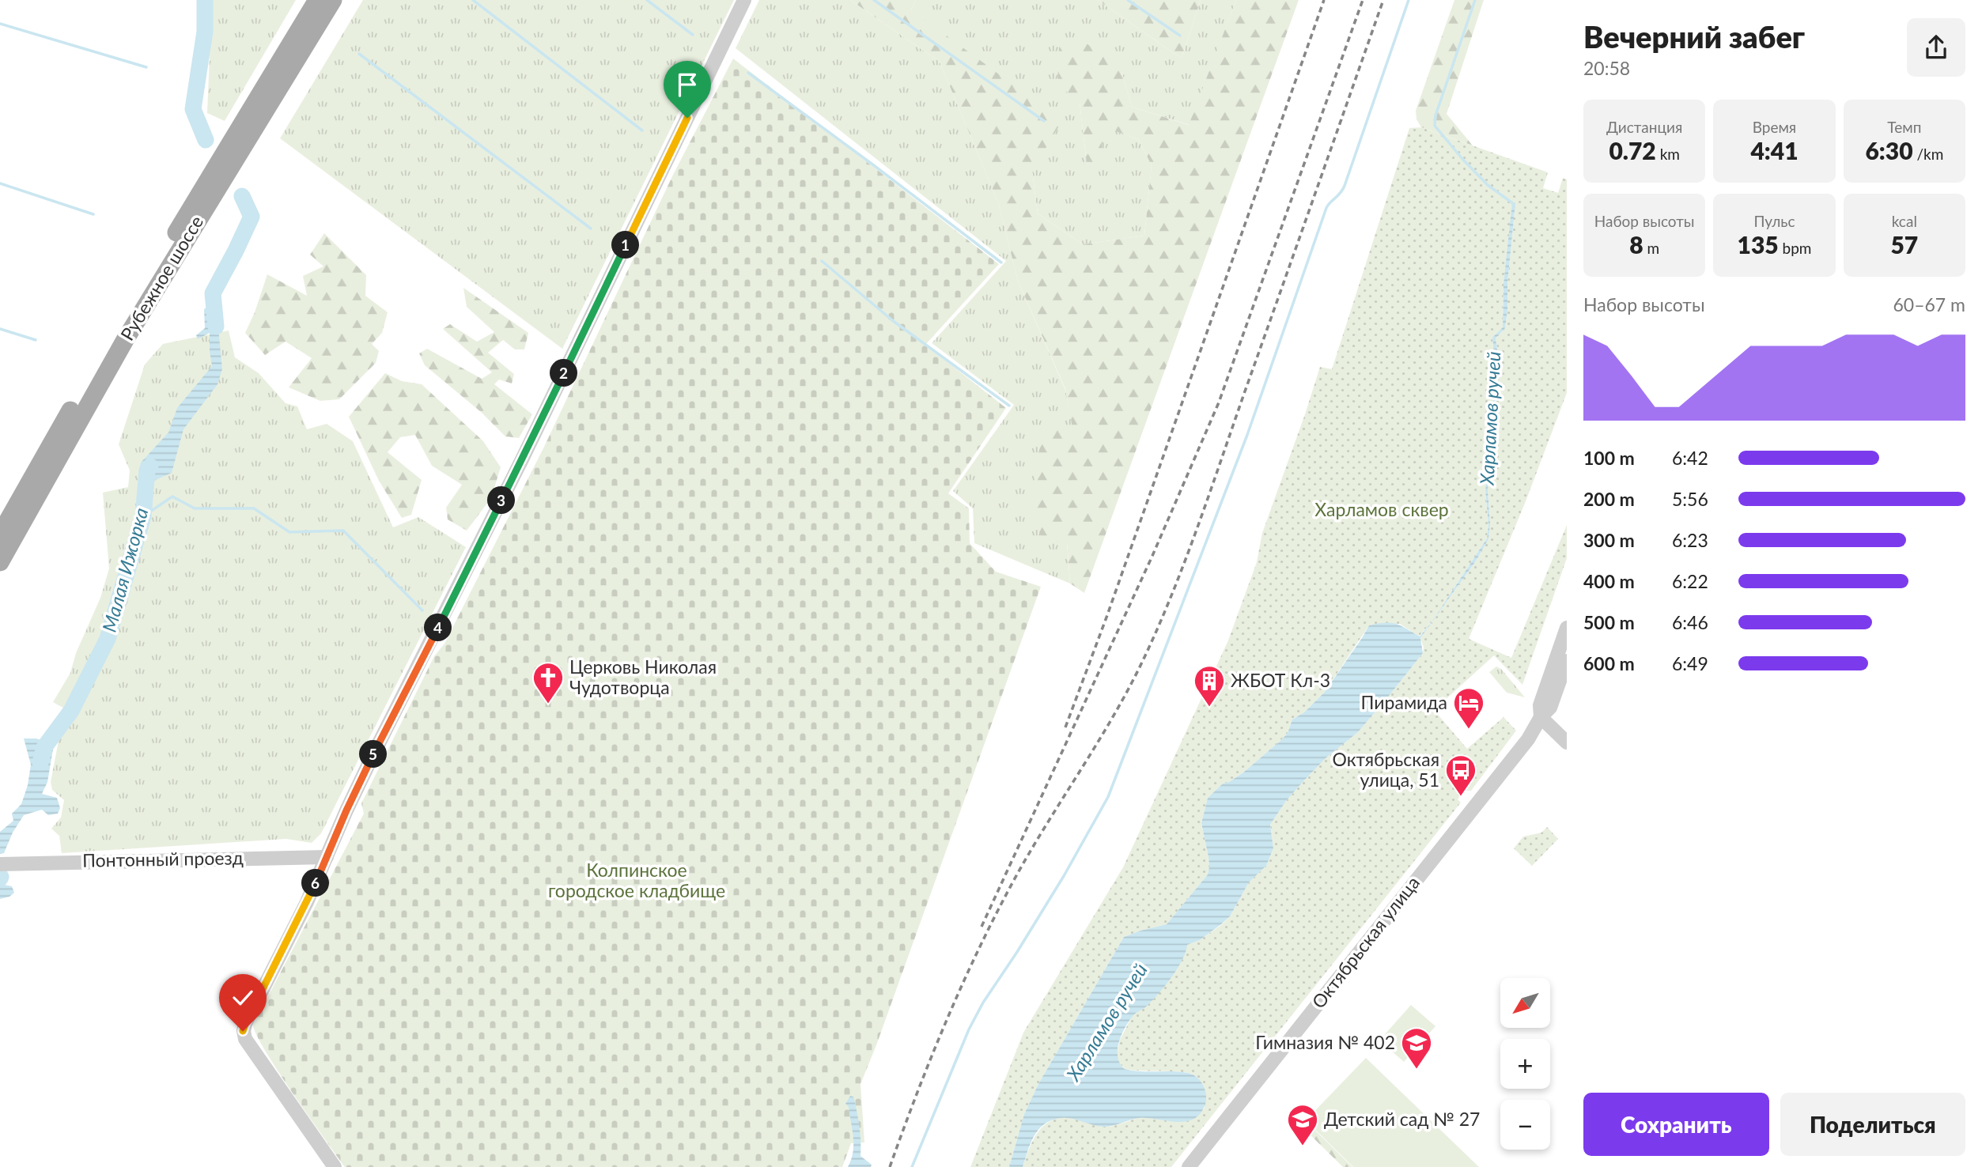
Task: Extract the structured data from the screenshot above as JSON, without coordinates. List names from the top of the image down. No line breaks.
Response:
{"streets":{"main road":["Рубежное шоссе"],"street":["Понтонный проезд","Октябрьская улица"]},"water":["Харламов ручей","Малая Ижорка"],"parks":["Харламов сквер","Колпинское городское кладбище"],"places":{"church":["Церковь Николая Чудотворца"],"building":["ЖБОТ Кл-3"],"hotel":["Пирамида"],"bus stop":["Октябрьская улица, 51"],"school or university":["Гимназия № 402","Детский сад № 27"]},"north":"bottom left","page":{"heading":["Вечерний забег","20:58"],"stats":[["Дистанция","0.72 km"],["Время","4:41"],["Темп","6:30 /km"],["Набор высоты","8 m"],["Пульс","135 bpm"],["kcal","57"]],"pins":["1","2","3","4","5","6"],"chart":["Набор высоты","60–67 m"],"list":[{"name":"100 m","note":"6:42"},{"name":"200 m","note":"5:56"},{"name":"300 m","note":"6:23"},{"name":"400 m","note":"6:22"},{"name":"500 m","note":"6:46"},{"name":"600 m","note":"6:49"}],"map_buttons":["+","−"],"buttons":["Сохранить","Поделиться"]}}
